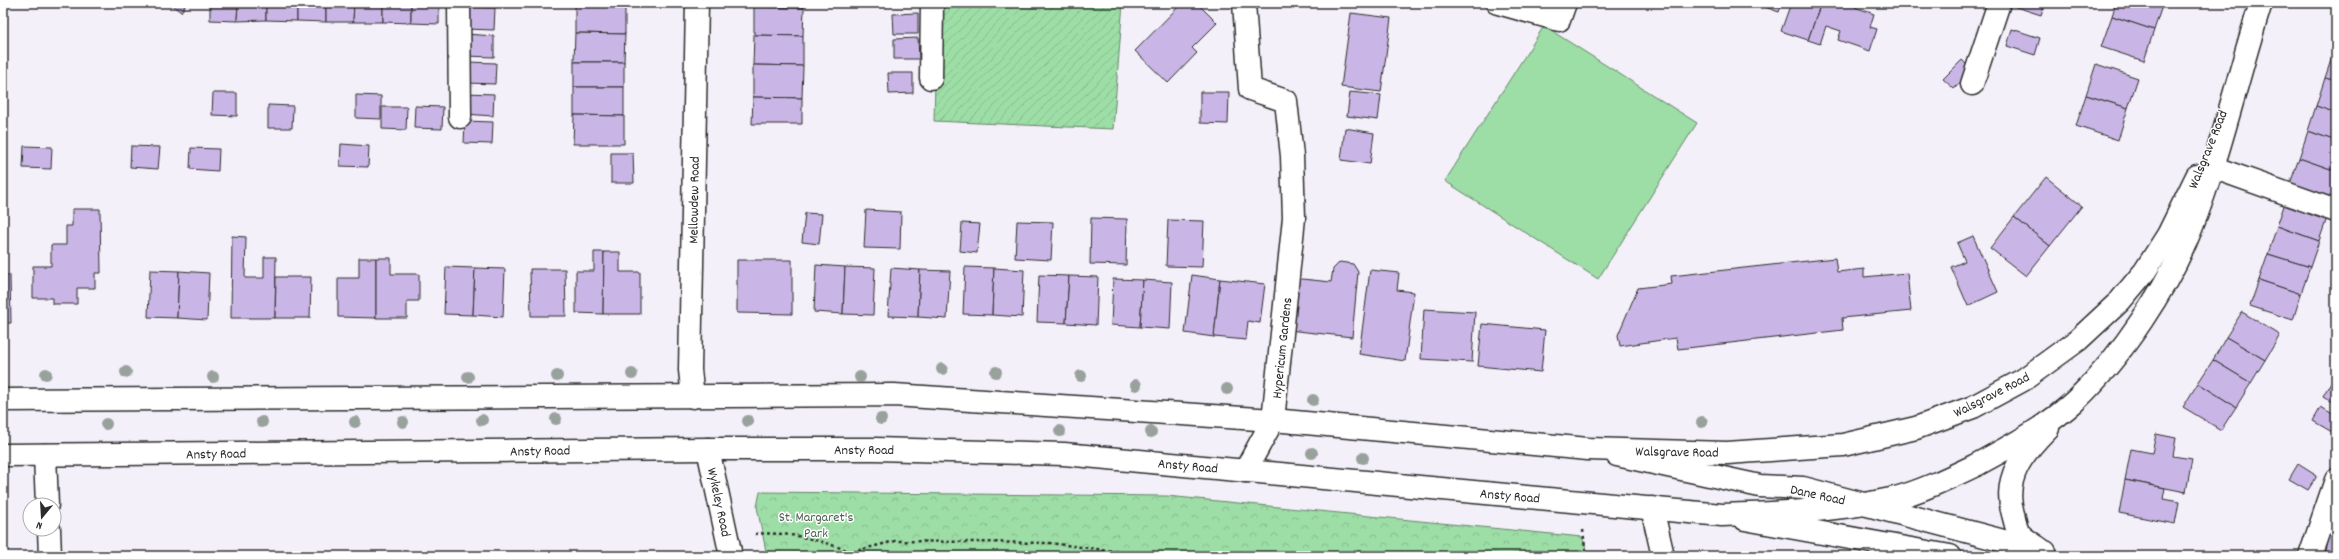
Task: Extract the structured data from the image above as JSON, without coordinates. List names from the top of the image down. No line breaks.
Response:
{"streets":{"main road":["Walsgrave Road","Mellowdew Road","Hypericum Gardens","Ansty Road","Dane Road","Wykeley Road"]},"crossings":[["Walsgrave Road","Ansty Road"],["Walsgrave Road","Dane Road"],["Hypericum Gardens","Ansty Road"],["Ansty Road","Wykeley Road"]],"parks":["St. Margaret's Park"],"north":"bottom"}
